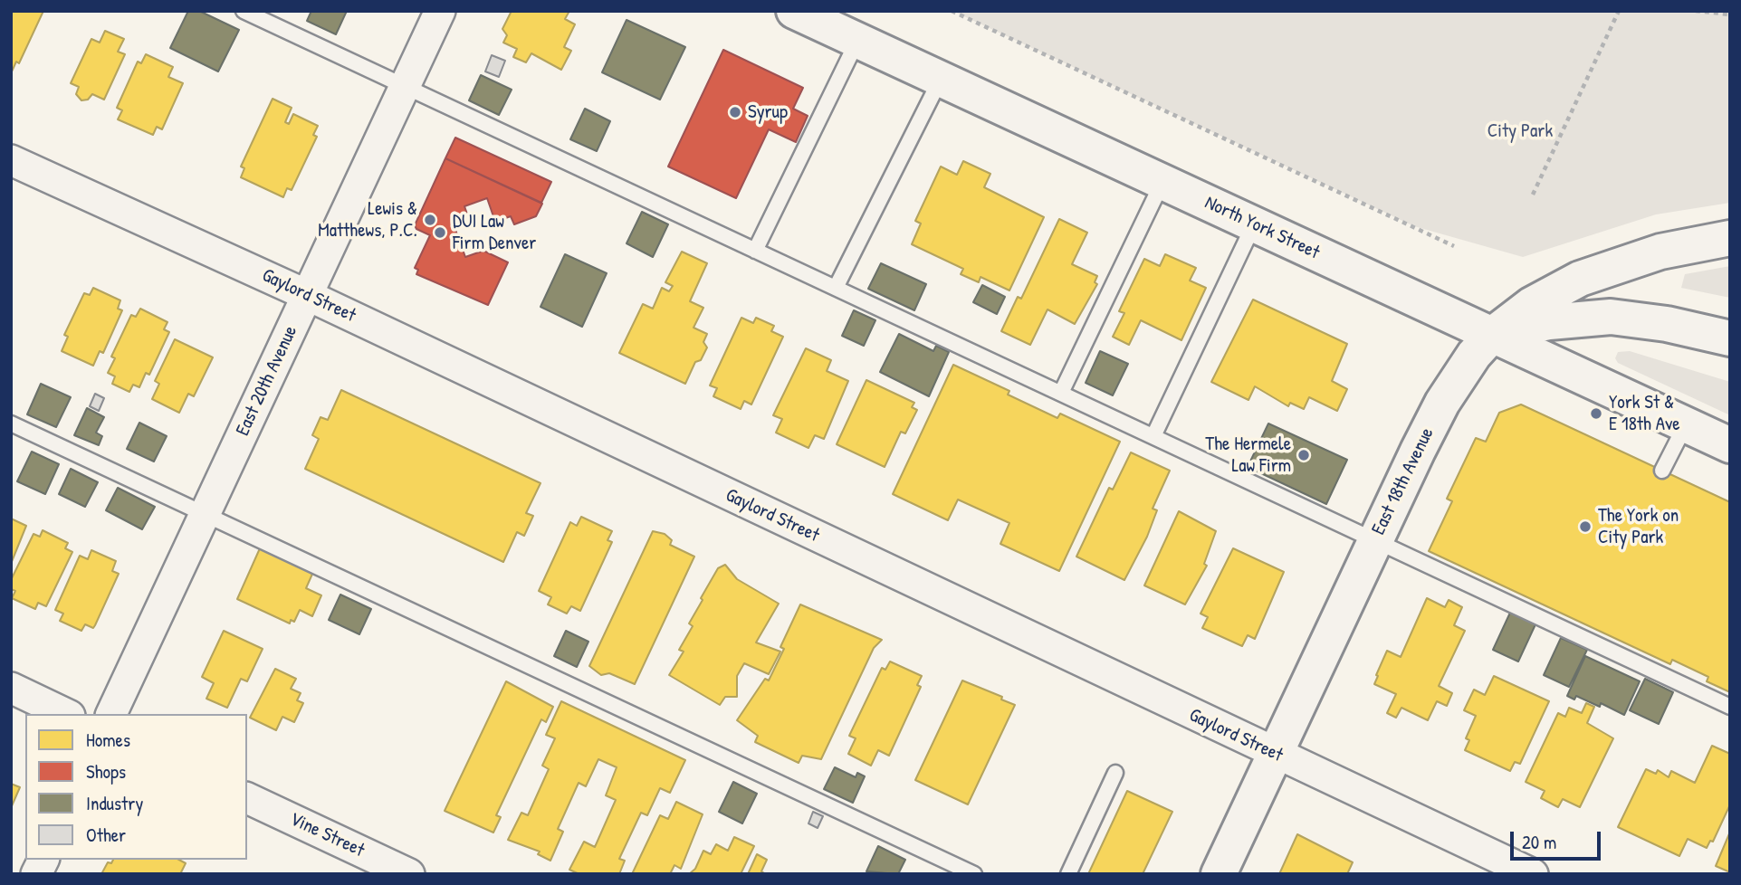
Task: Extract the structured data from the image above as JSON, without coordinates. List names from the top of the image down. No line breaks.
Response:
{"streets":{"main road":["North York Street","East 18th Avenue"],"street":["Gaylord Street","East 20th Avenue","Vine Street"]},"crossings":[["North York Street","East 18th Avenue"],["Gaylord Street","East 20th Avenue"],["Gaylord Street","East 18th Avenue"]],"parks":["City Park"],"places":["Syrup","Lewis & Matthews, P.C.","DUI Law Firm Denver","York St & E 18th Ave","The Hermele Law Firm","The York on City Park"],"legend":["Homes","Shops","Industry","Other"],"scale_bar":"20 m"}
